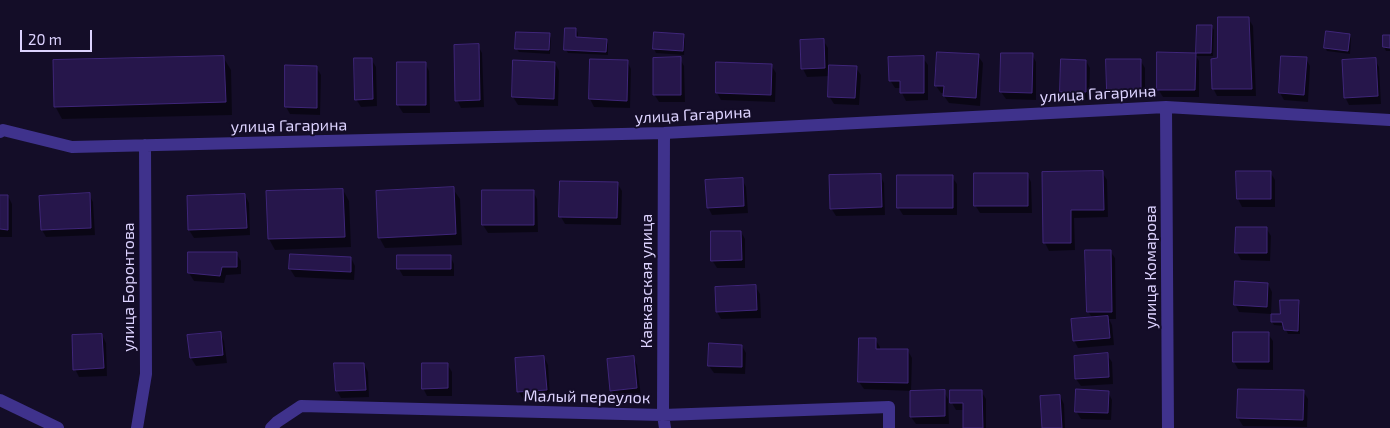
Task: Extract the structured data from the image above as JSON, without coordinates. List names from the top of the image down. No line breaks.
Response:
{"streets":{"street":["улица Гагарина","улица Комарова","Кавказская улица","улица Боронтова","Малый переулок"]},"crossings":[["улица Гагарина","улица Комарова"],["улица Гагарина","Кавказская улица"],["улица Гагарина","улица Боронтова"],["Кавказская улица","Малый переулок"]],"scale_bar":"20 m"}
